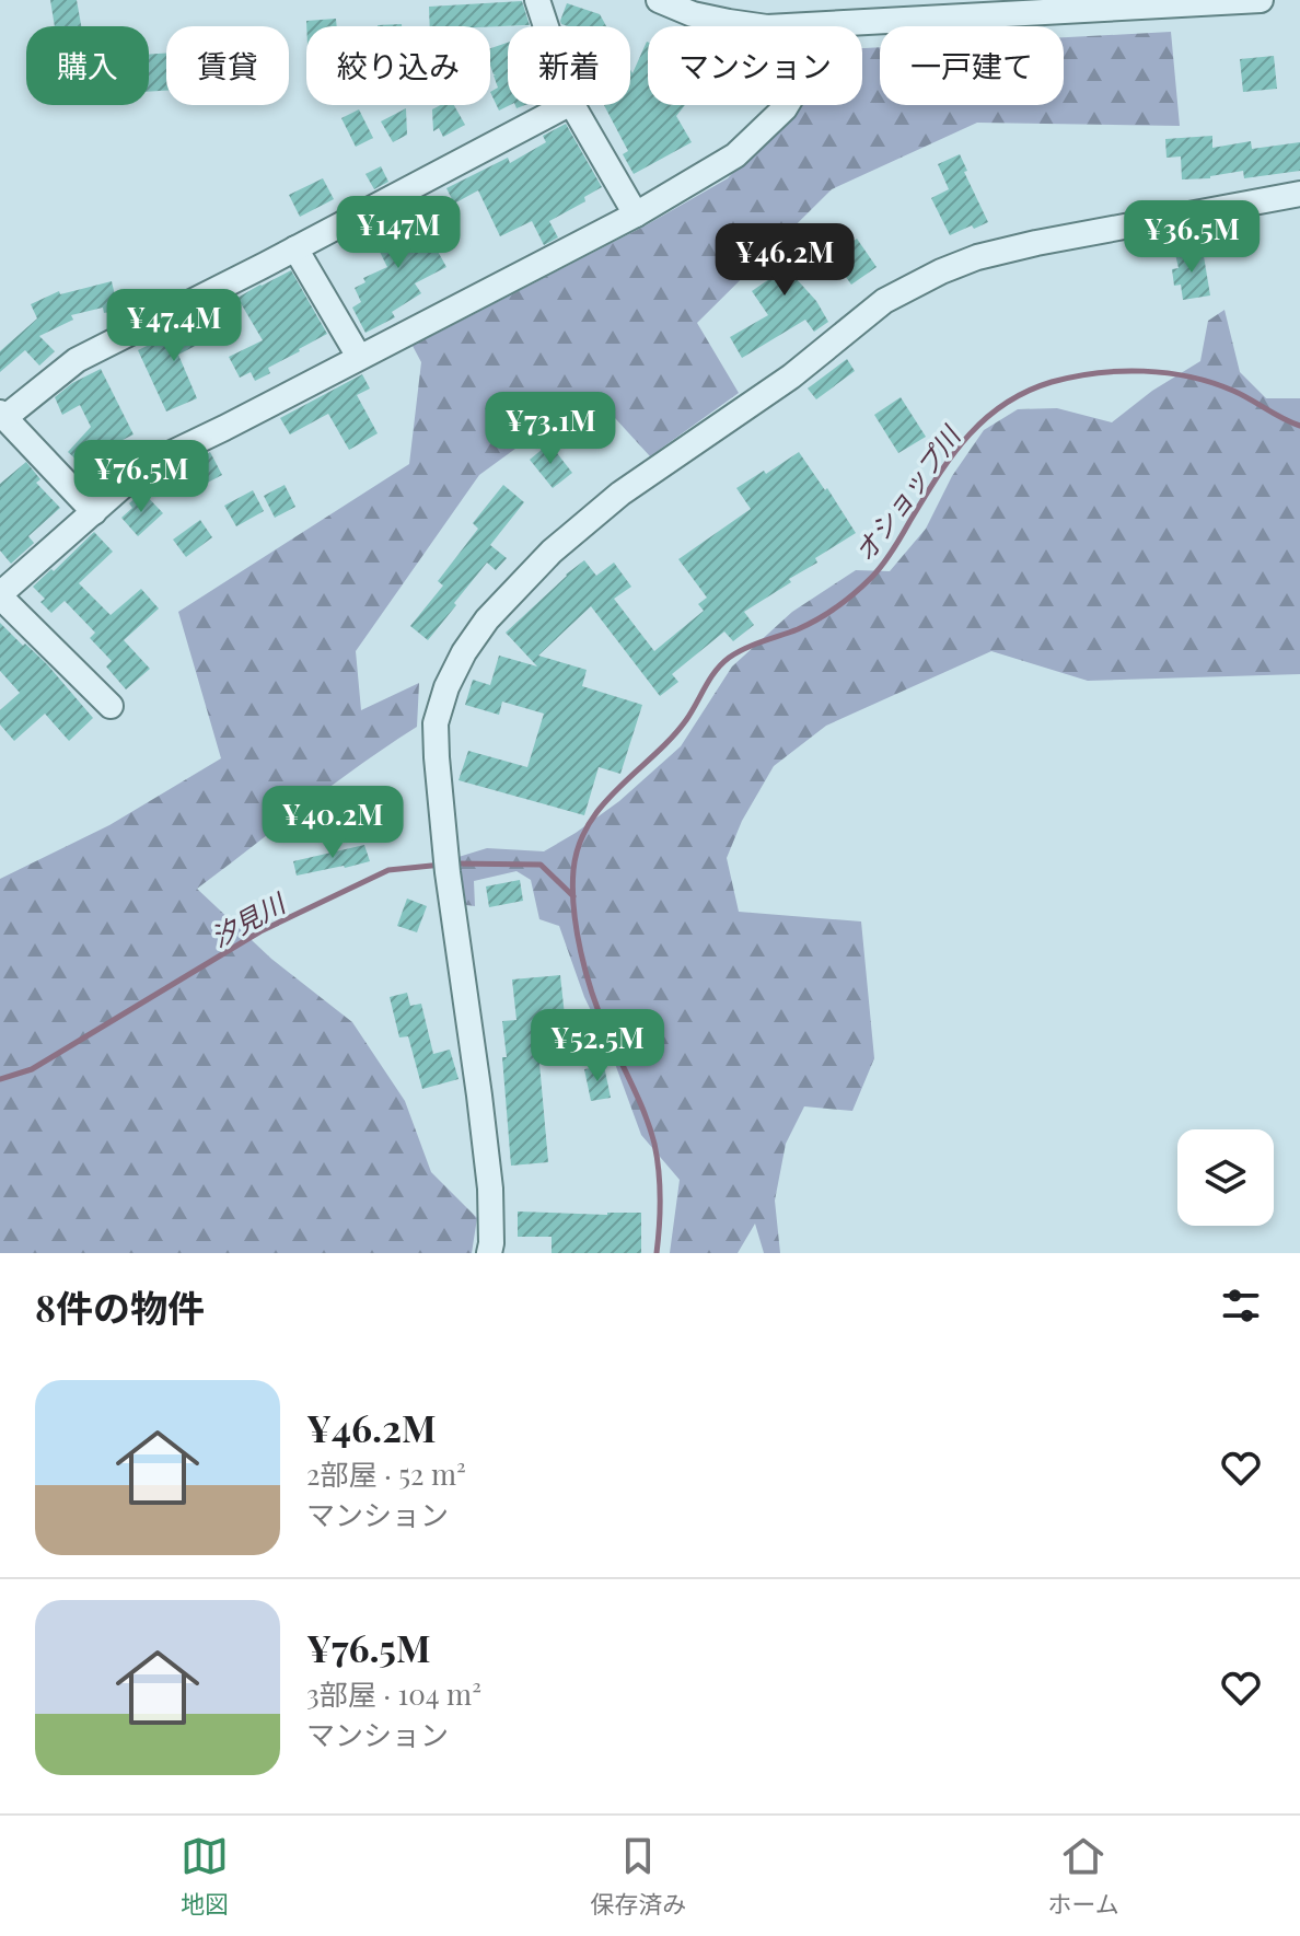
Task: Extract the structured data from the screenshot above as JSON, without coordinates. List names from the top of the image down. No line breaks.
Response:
{"water":["オショップ川","汐見川"],"page":{"chip":["購入","賃貸","絞り込み","新着","マンション","一戸建て"],"price":["¥147M","¥36.5M","¥46.2M","¥47.4M","¥73.1M","¥76.5M","¥40.2M","¥52.5M"],"heading":"8件の物件","list":[{"name":"¥46.2M","note":"2部屋 · 52 m² · マンション"},{"name":"¥76.5M","note":"3部屋 · 104 m² · マンション"}],"tabs":["地図","保存済み","ホーム"]}}
